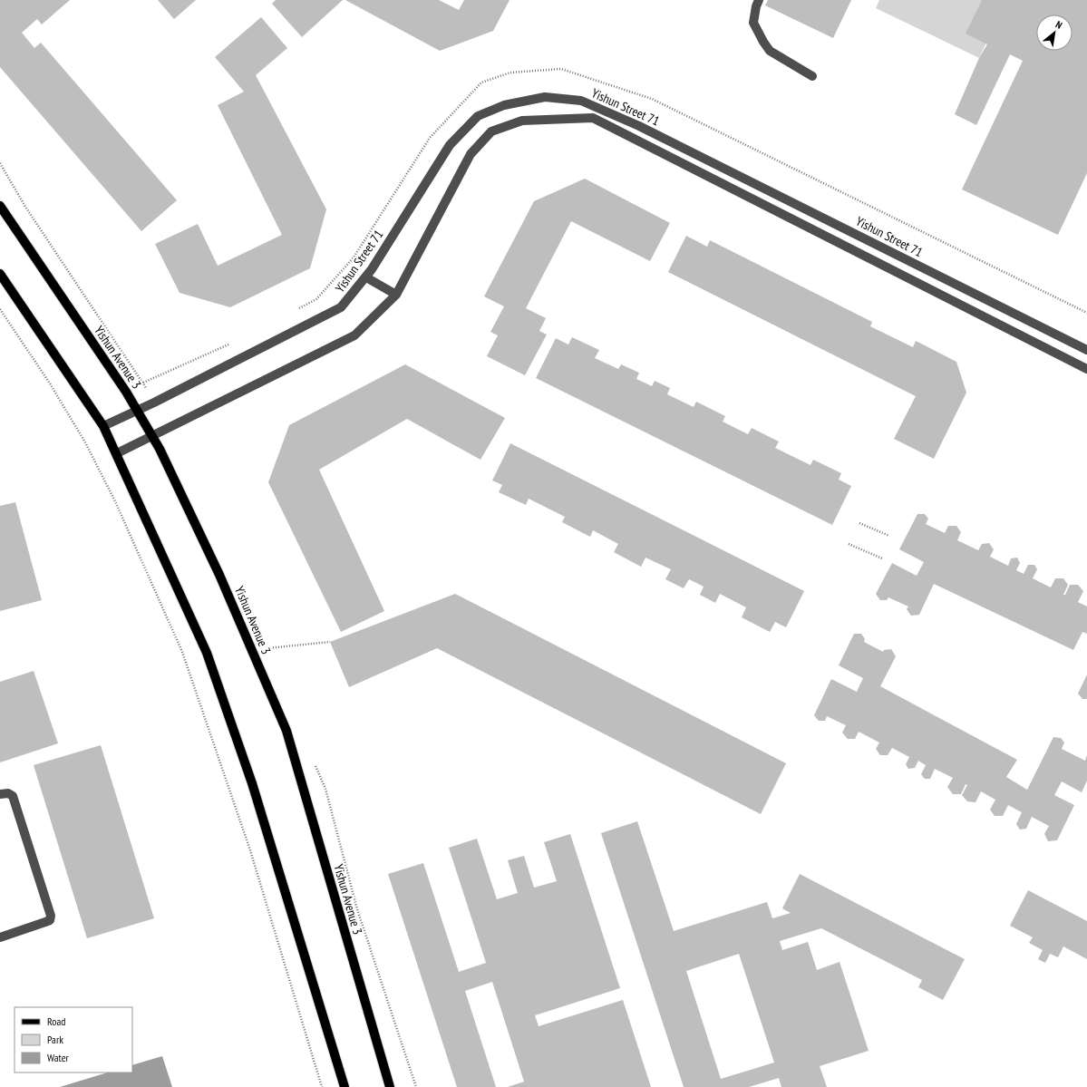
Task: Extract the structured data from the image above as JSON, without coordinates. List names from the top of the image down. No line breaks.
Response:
{"streets":{"main road":["Yishun Avenue 3"],"street":["Yishun Street 71"]},"crossings":[["Yishun Street 71","Yishun Avenue 3"]],"legend":["Road","Park","Water"],"north":"top right"}
